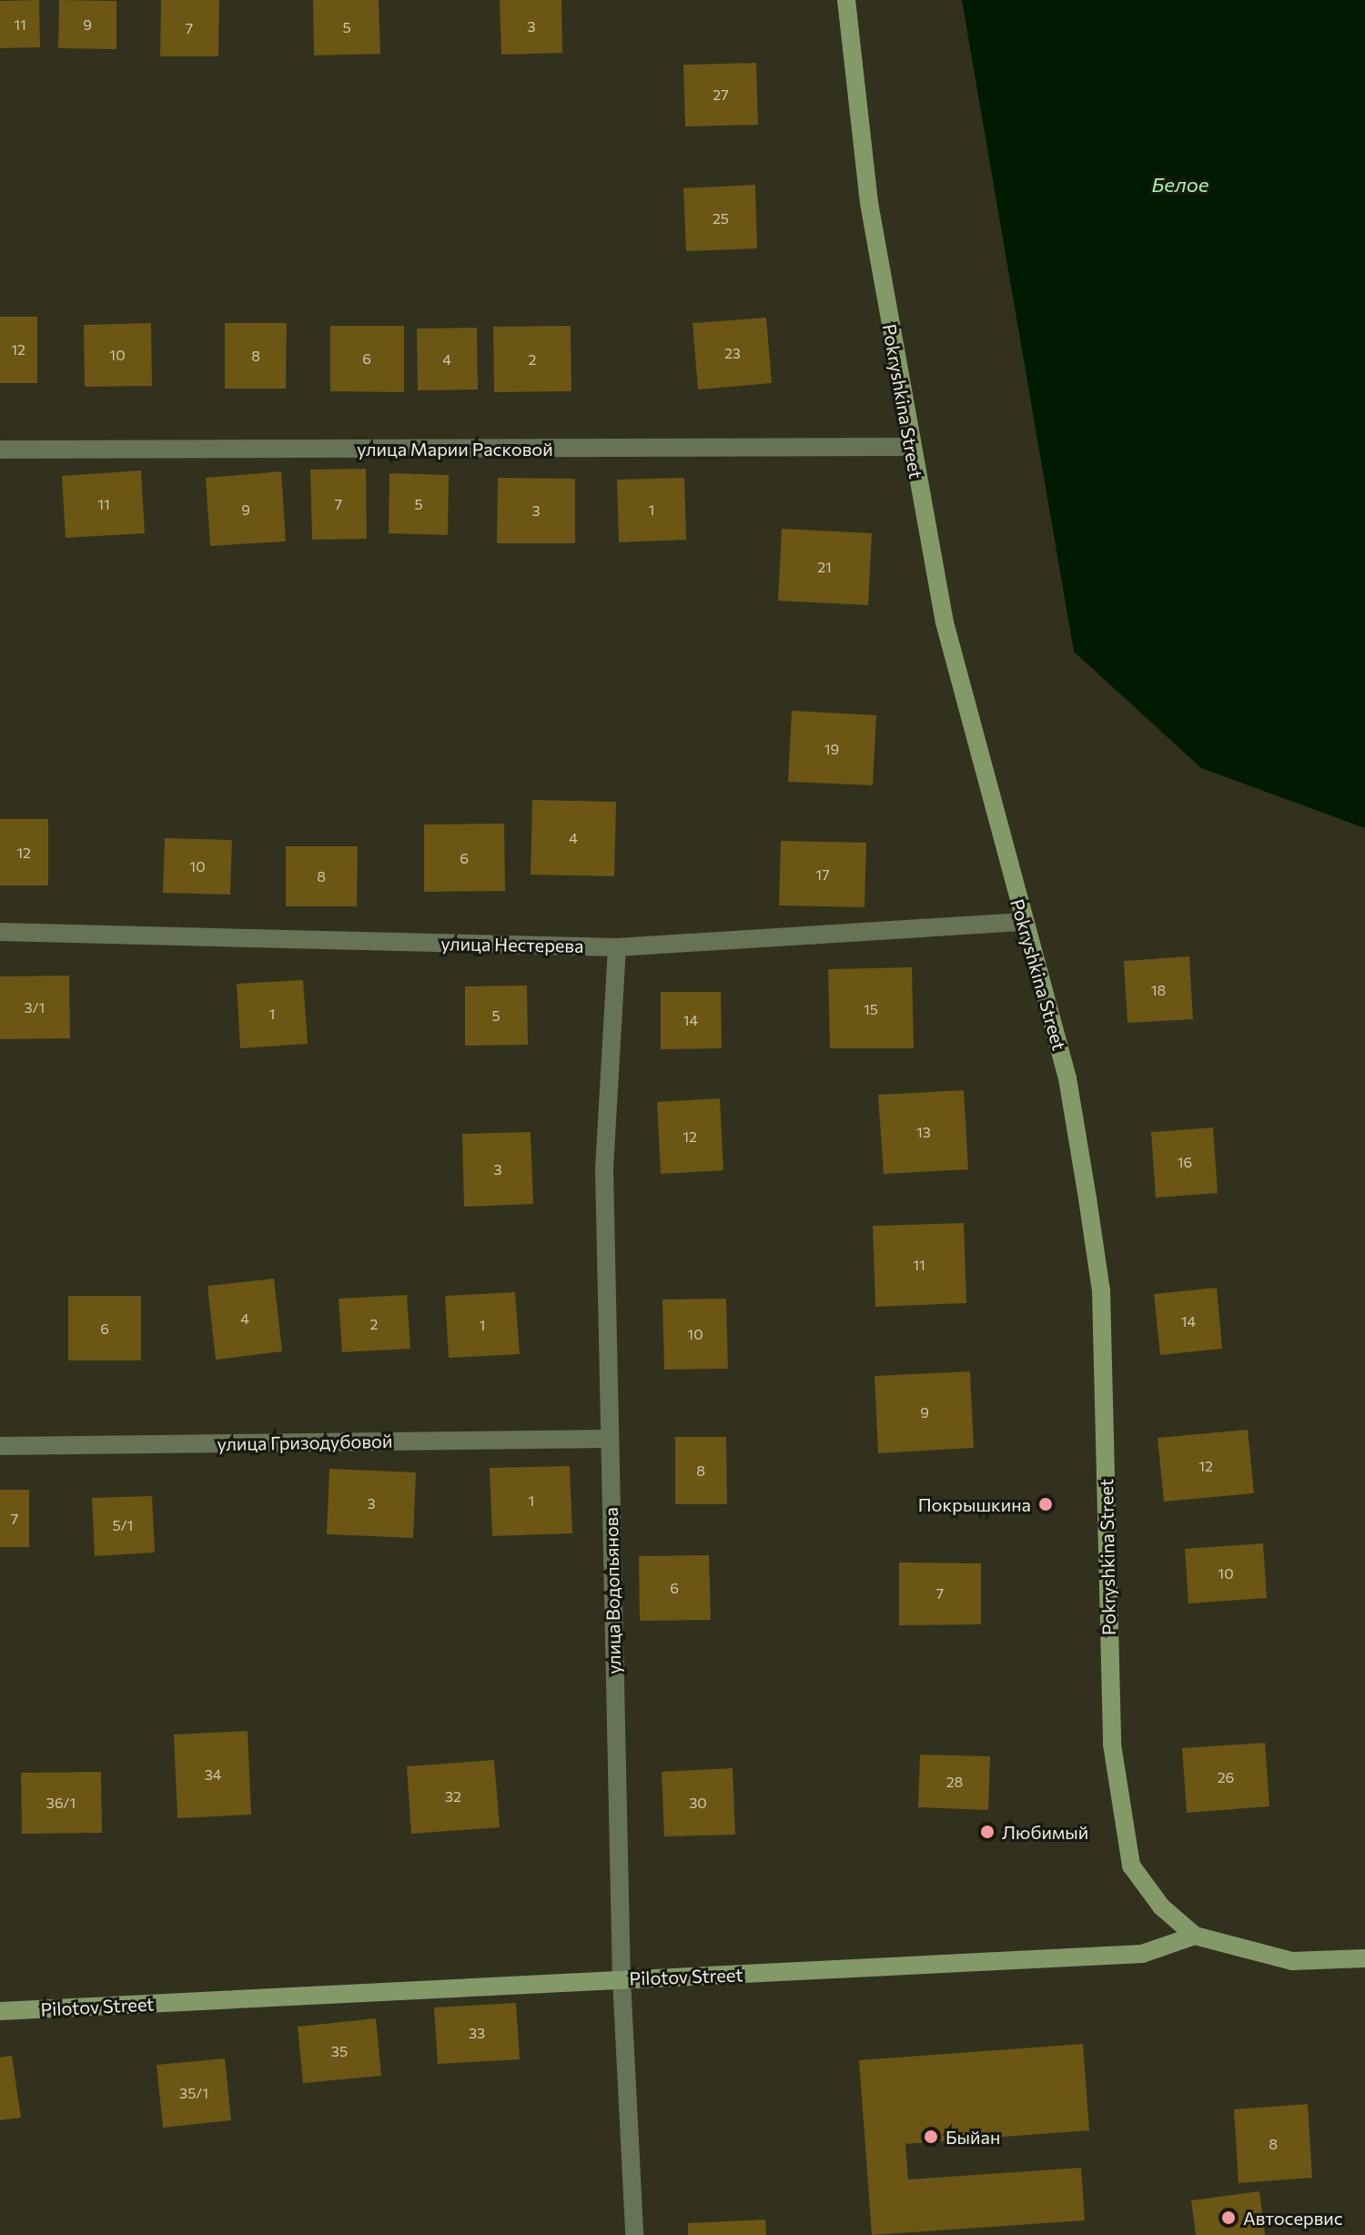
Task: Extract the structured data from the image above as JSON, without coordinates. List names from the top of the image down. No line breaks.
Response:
{"streets":{"street":["Pokryshkina Street","улица Марии Расковой","улица Нестерева","улица Гризодубовой","улица Водопьянова","Pilotov Street"]},"crossings":[["Pokryshkina Street","улица Марии Расковой"],["Pokryshkina Street","улица Нестерева"],["Pokryshkina Street","Pilotov Street"],["улица Нестерева","улица Водопьянова"],["улица Гризодубовой","улица Водопьянова"],["улица Водопьянова","Pilotov Street"]],"water":["Белое"],"places":["Покрышкина","Любимый","Быйан","Автосервис"],"house_numbers":["11","9","3","5","7","27","25","12","23","10","8","6","4","2","11","7","5","9","1","3","21","19","4","12","6","10","17","8","18","3/1","15","1","5","14","13","12","16","3","11","4","14","2","1","6","10","9","12","8","1","3","7","5/1","10","6","7","34","26","28","32","36/1","30","33","35","35/1","8"]}
